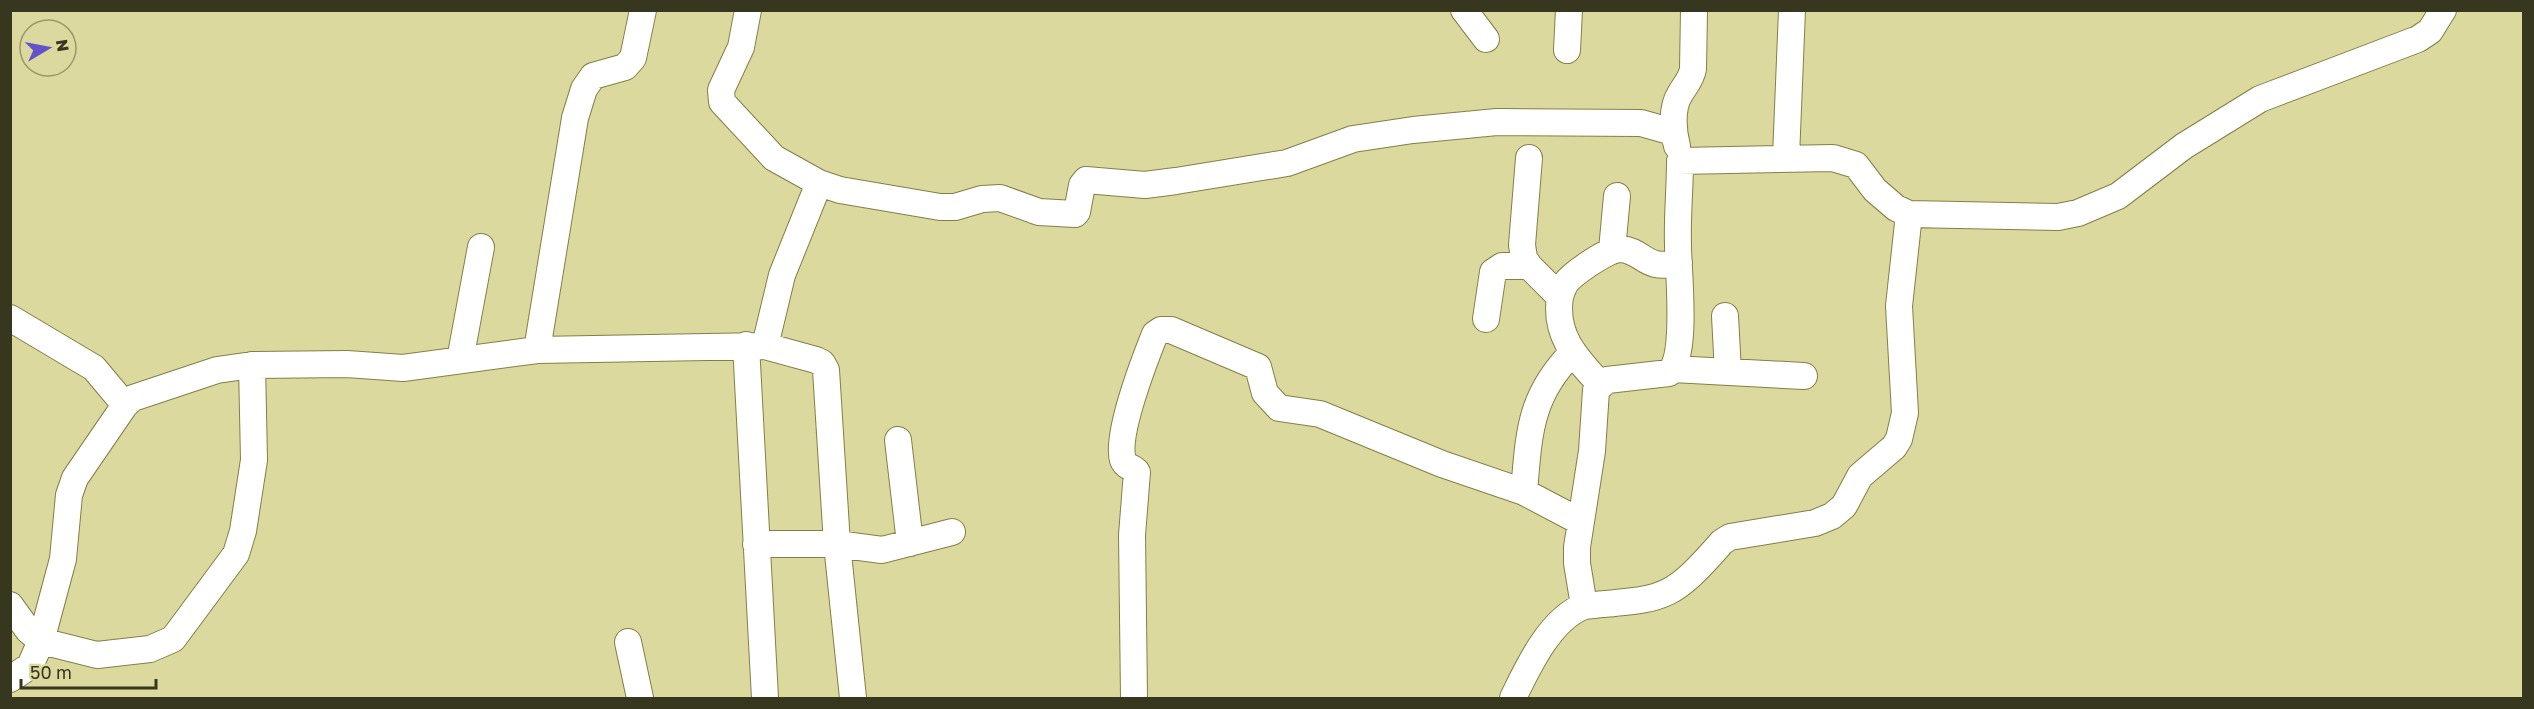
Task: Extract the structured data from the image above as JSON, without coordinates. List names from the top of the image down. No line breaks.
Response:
{"scale_bar":"50 m","north":"right"}
